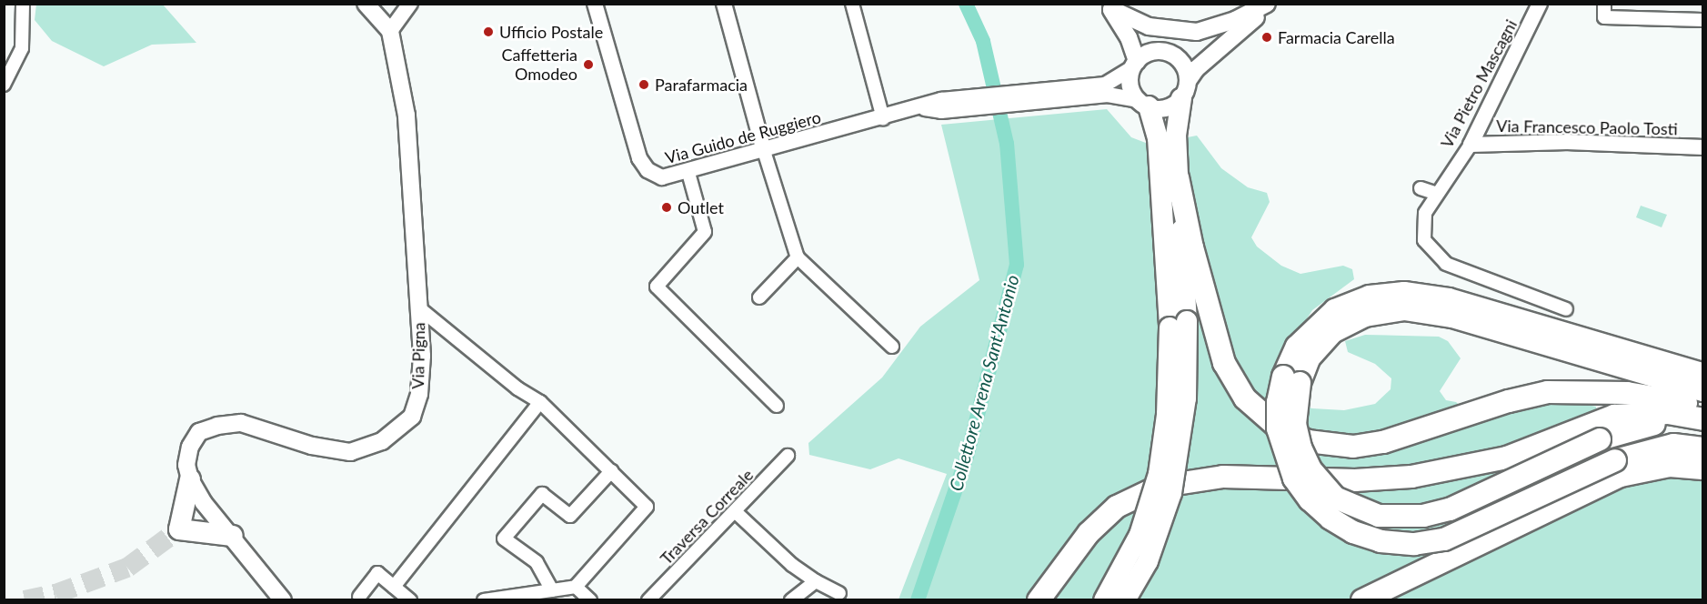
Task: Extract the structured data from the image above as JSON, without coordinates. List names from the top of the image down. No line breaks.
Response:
{"streets":{"main road":["Via Pigna"],"street":["Via Pietro Mascagni","Via Francesco Paolo Tosti","Via Guido de Ruggiero","Traversa Correale"]},"crossings":[["Via Pietro Mascagni","Via Francesco Paolo Tosti"]],"water":["Collettore Arena Sant'Antonio"],"places":["Ufficio Postale","Farmacia Carella","Caffetteria Omodeo","Parafarmacia","Outlet"]}
